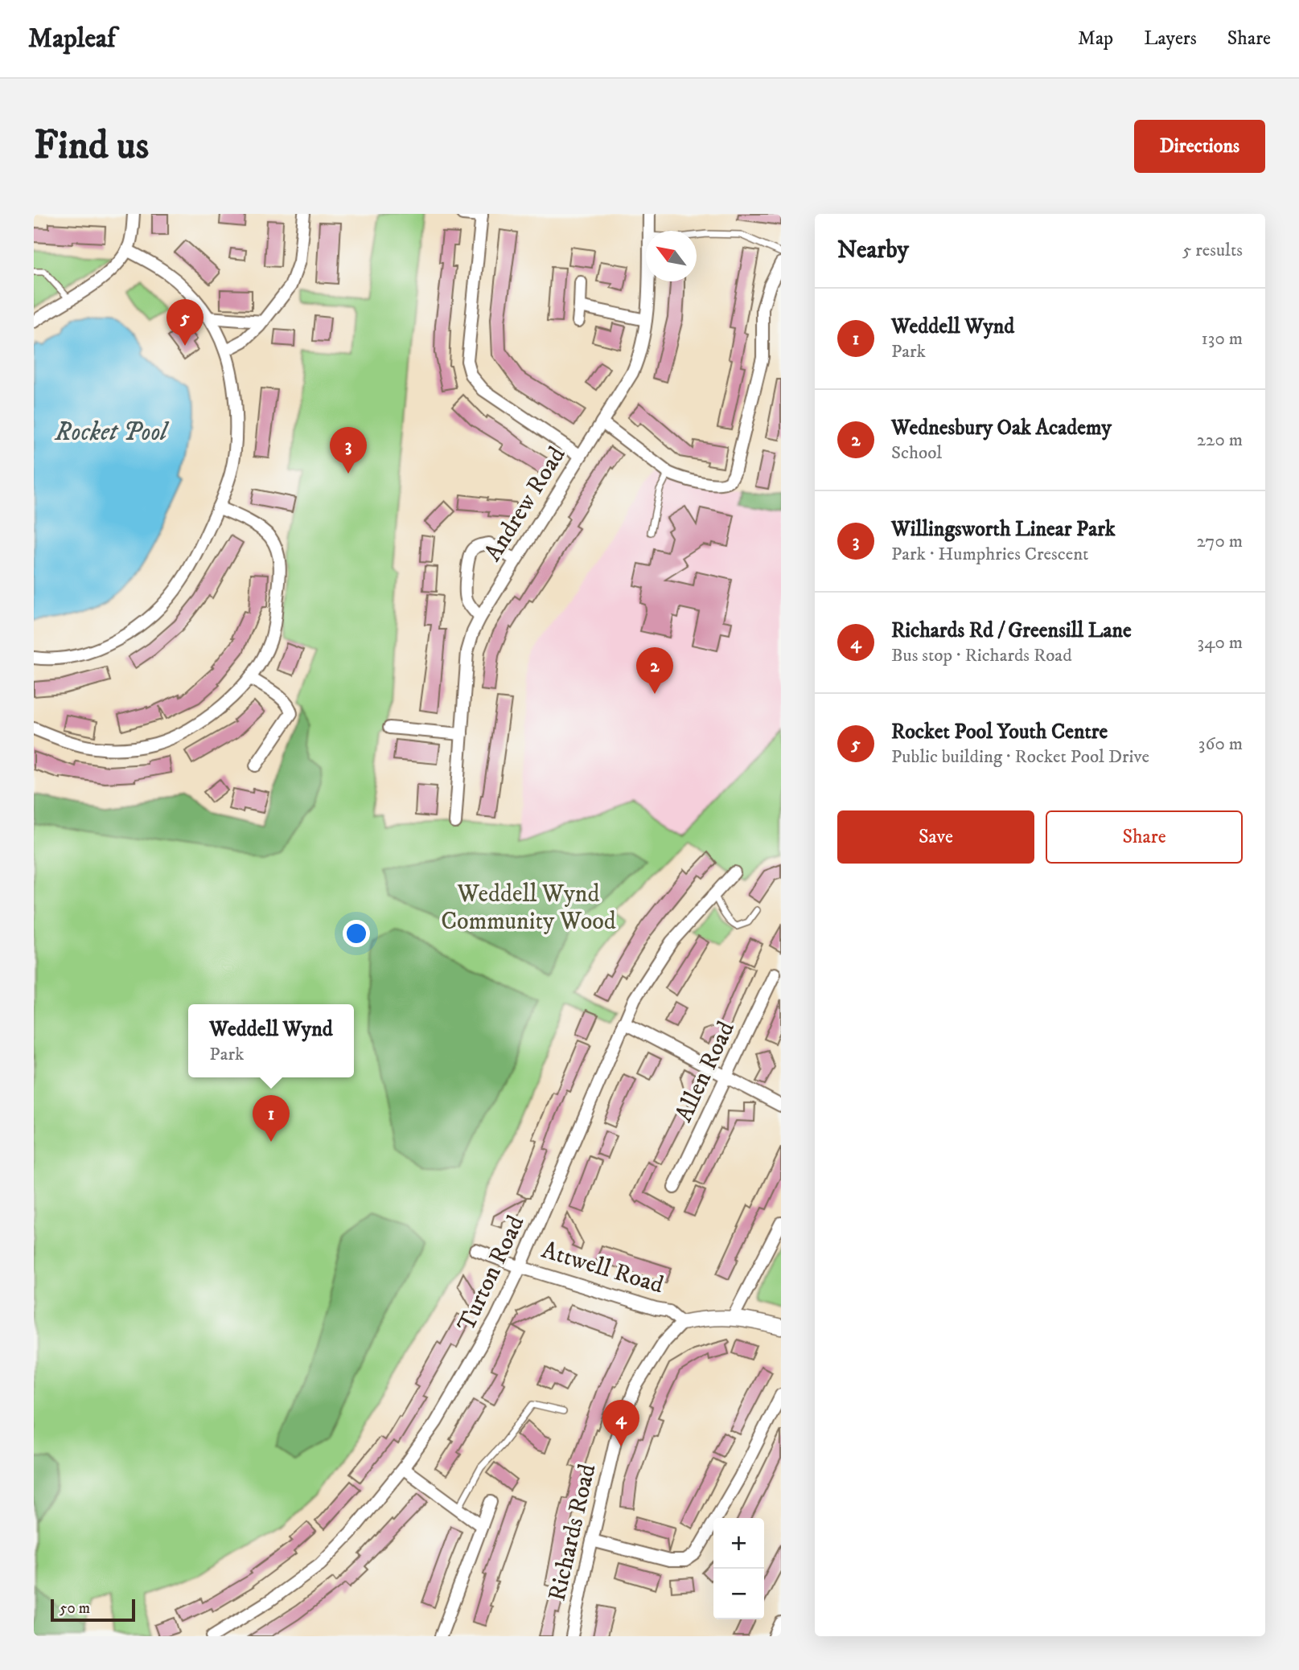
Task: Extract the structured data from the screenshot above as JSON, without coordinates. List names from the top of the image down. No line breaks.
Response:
{"streets":{"street":["Andrew Road","Allen Road","Attwell Road","Turton Road","Richards Road"]},"crossings":[["Attwell Road","Turton Road"],["Attwell Road","Richards Road"]],"water":["Rocket Pool"],"parks":["Weddell Wynd Community Wood"],"scale_bar":"50 m","north":"top left","page":{"header":"Mapleaf","nav":["Map","Layers","Share"],"buttons":["Directions",["Save","Share"]],"title":"Find us","heading":["Nearby","5 results"],"list":[{"mark":"1","name":"Weddell Wynd","note":"Park","value":"130 m"},{"mark":"2","name":"Wednesbury Oak Academy","note":"School","value":"220 m"},{"mark":"3","name":"Willingsworth Linear Park","note":"Park · Humphries Crescent","value":"270 m"},{"mark":"4","name":"Richards Rd / Greensill Lane","note":"Bus stop · Richards Road","value":"340 m"},{"mark":"5","name":"Rocket Pool Youth Centre","note":"Public building · Rocket Pool Drive","value":"360 m"}],"pins":["5","3","2","1","4"],"popup":["Weddell Wynd","Park"],"map_buttons":["+","−"],"scale":"50 m"}}
